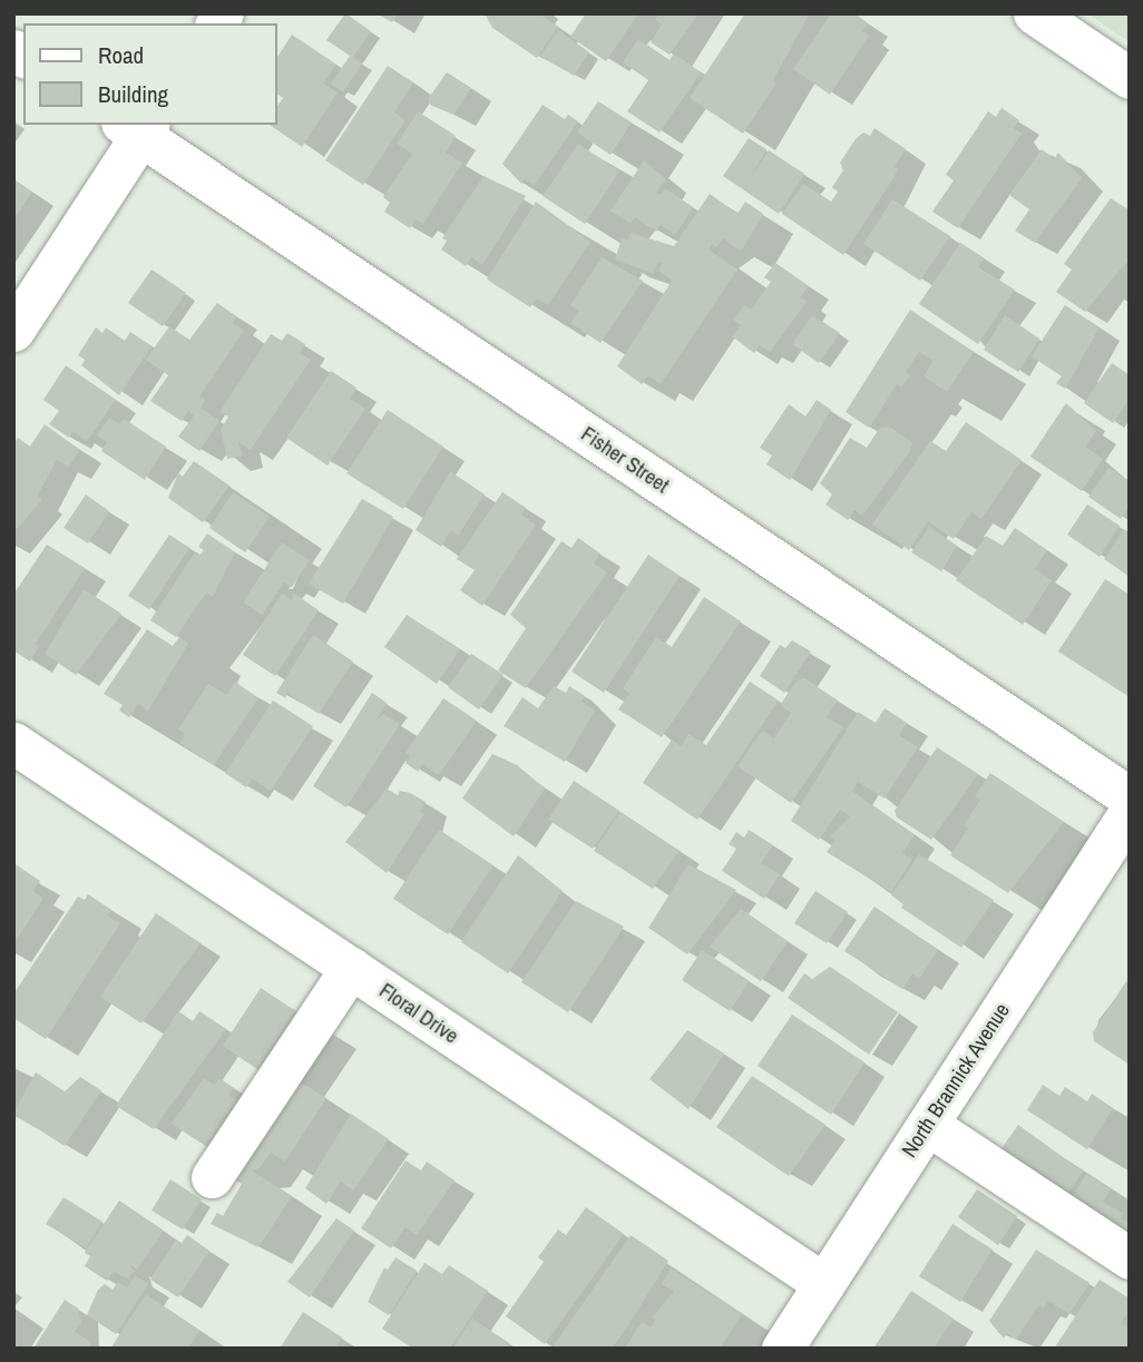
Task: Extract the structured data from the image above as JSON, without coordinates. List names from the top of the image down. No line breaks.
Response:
{"streets":{"street":["Fisher Street","Floral Drive","North Brannick Avenue"]},"crossings":[["Floral Drive","North Brannick Avenue"]],"legend":["Road","Building"]}
